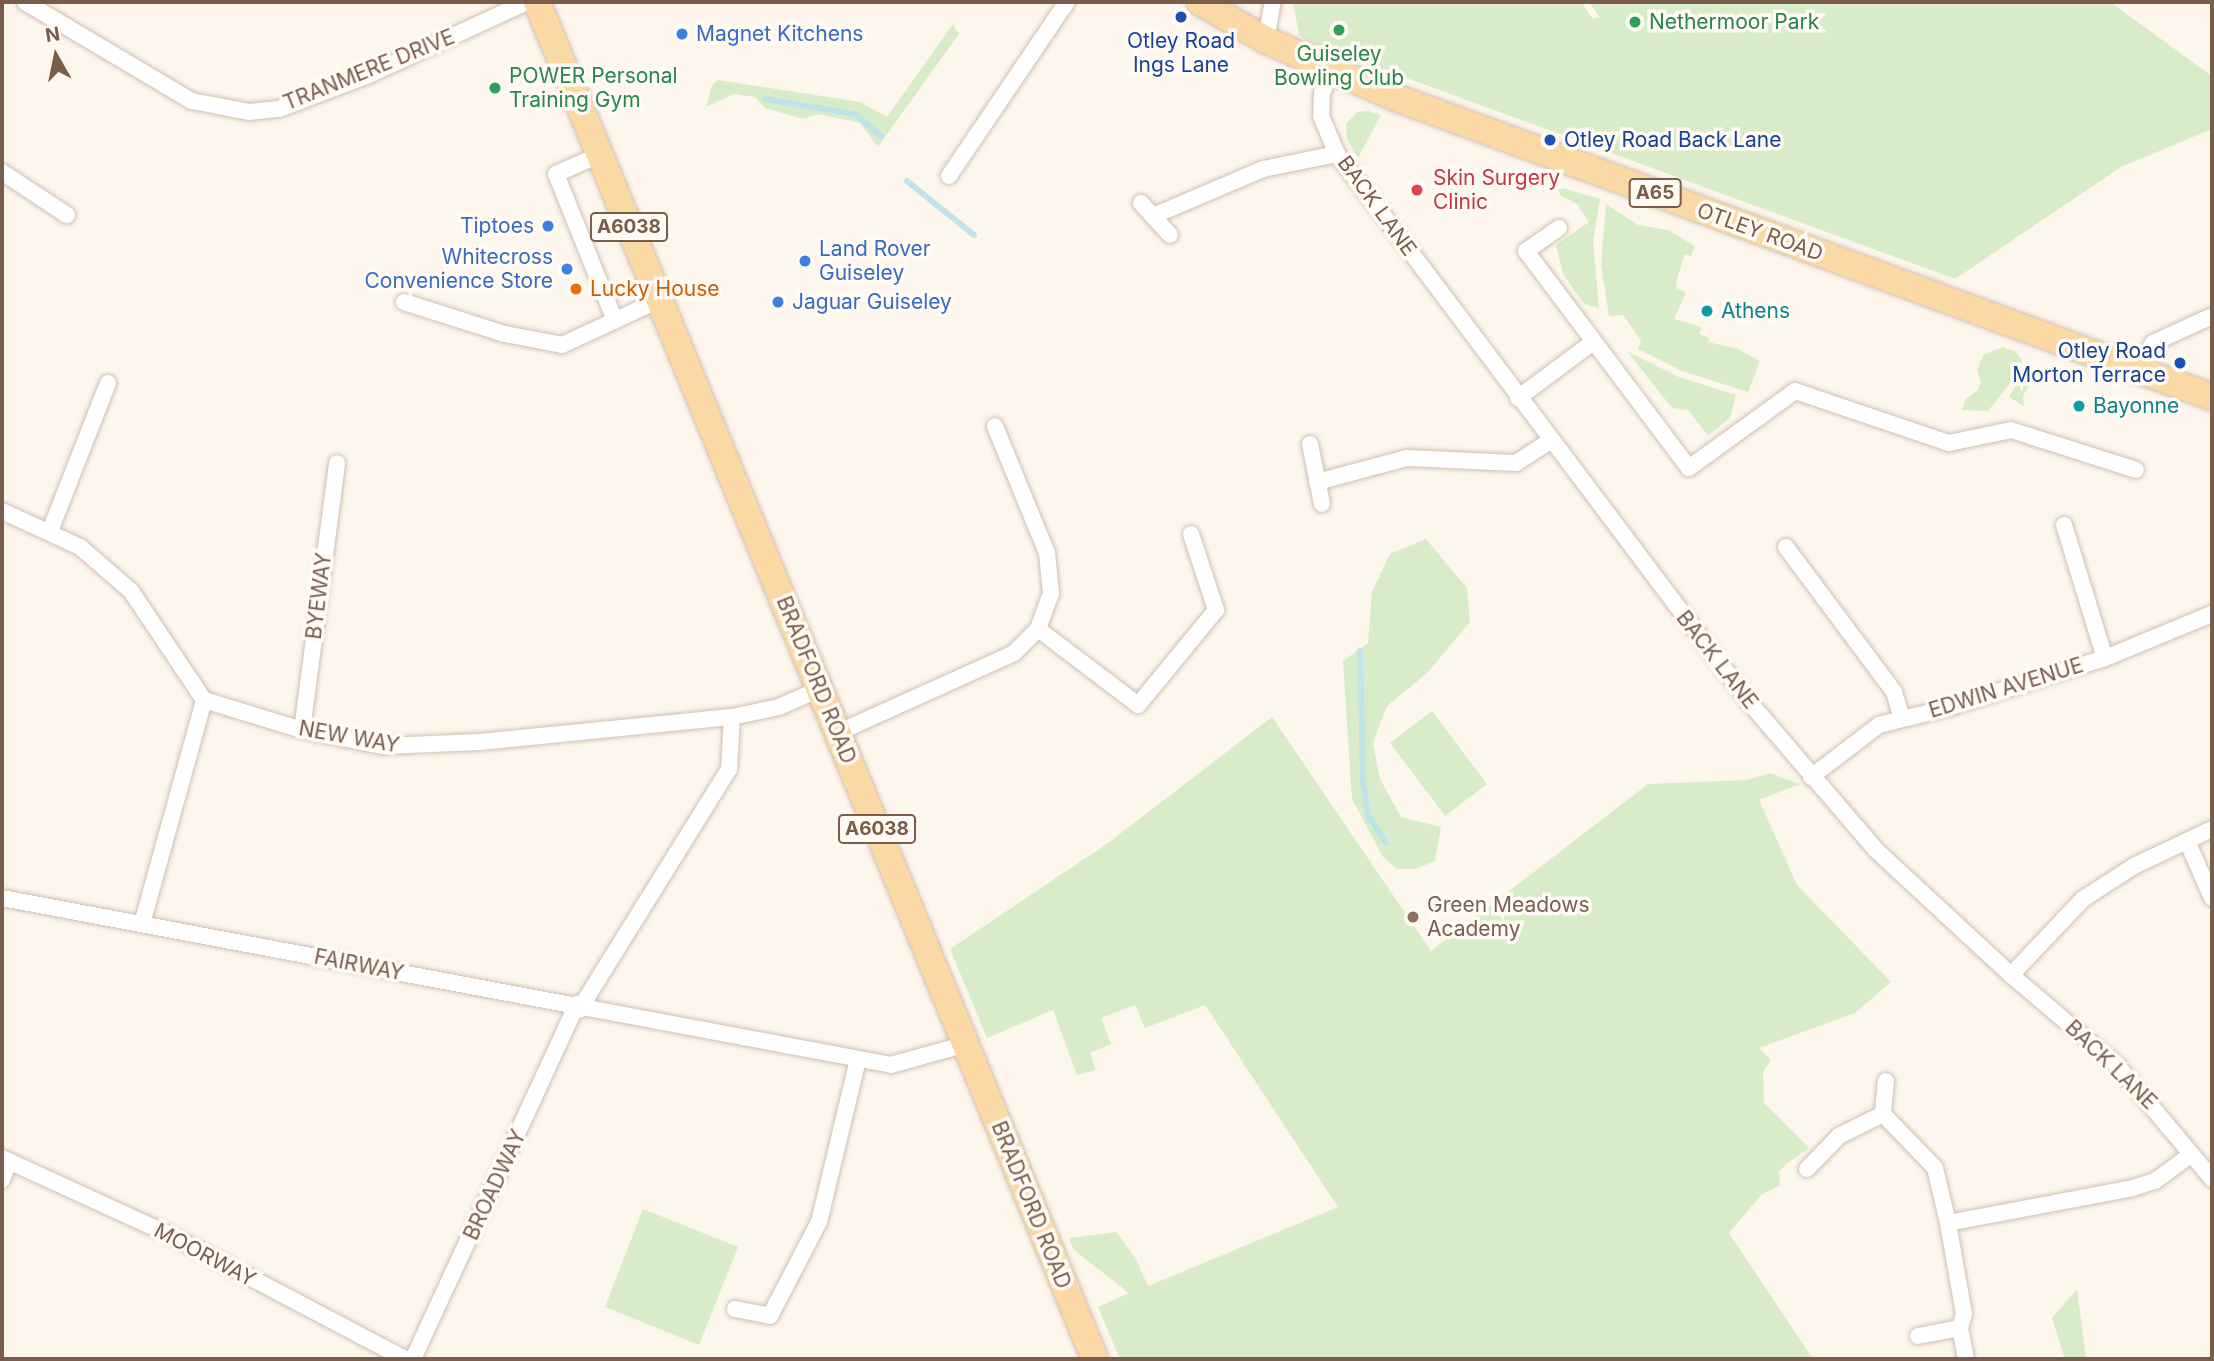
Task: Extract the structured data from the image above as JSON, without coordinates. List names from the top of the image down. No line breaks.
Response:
{"streets":{"main road":["A65","A6038","OTLEY ROAD","BRADFORD ROAD"],"street":["TRANMERE DRIVE","BACK LANE","BYEWAY","EDWIN AVENUE","NEW WAY","FAIRWAY","BROADWAY","MOORWAY"]},"crossings":[["BACK LANE","OTLEY ROAD"],["BACK LANE","EDWIN AVENUE"],["BYEWAY","NEW WAY"],["BRADFORD ROAD","NEW WAY"],["BRADFORD ROAD","FAIRWAY"],["NEW WAY","BROADWAY"],["FAIRWAY","BROADWAY"]],"places":["Otley Road Ings Lane","Nethermoor Park","Guiseley Bowling Club","Magnet Kitchens","POWER Personal Training Gym","Otley Road Back Lane","Skin Surgery Clinic","Tiptoes","Land Rover Guiseley","Whitecross Convenience Store","Lucky House","Jaguar Guiseley","Athens","Otley Road Morton Terrace","Bayonne","Green Meadows Academy"],"north":"top"}
